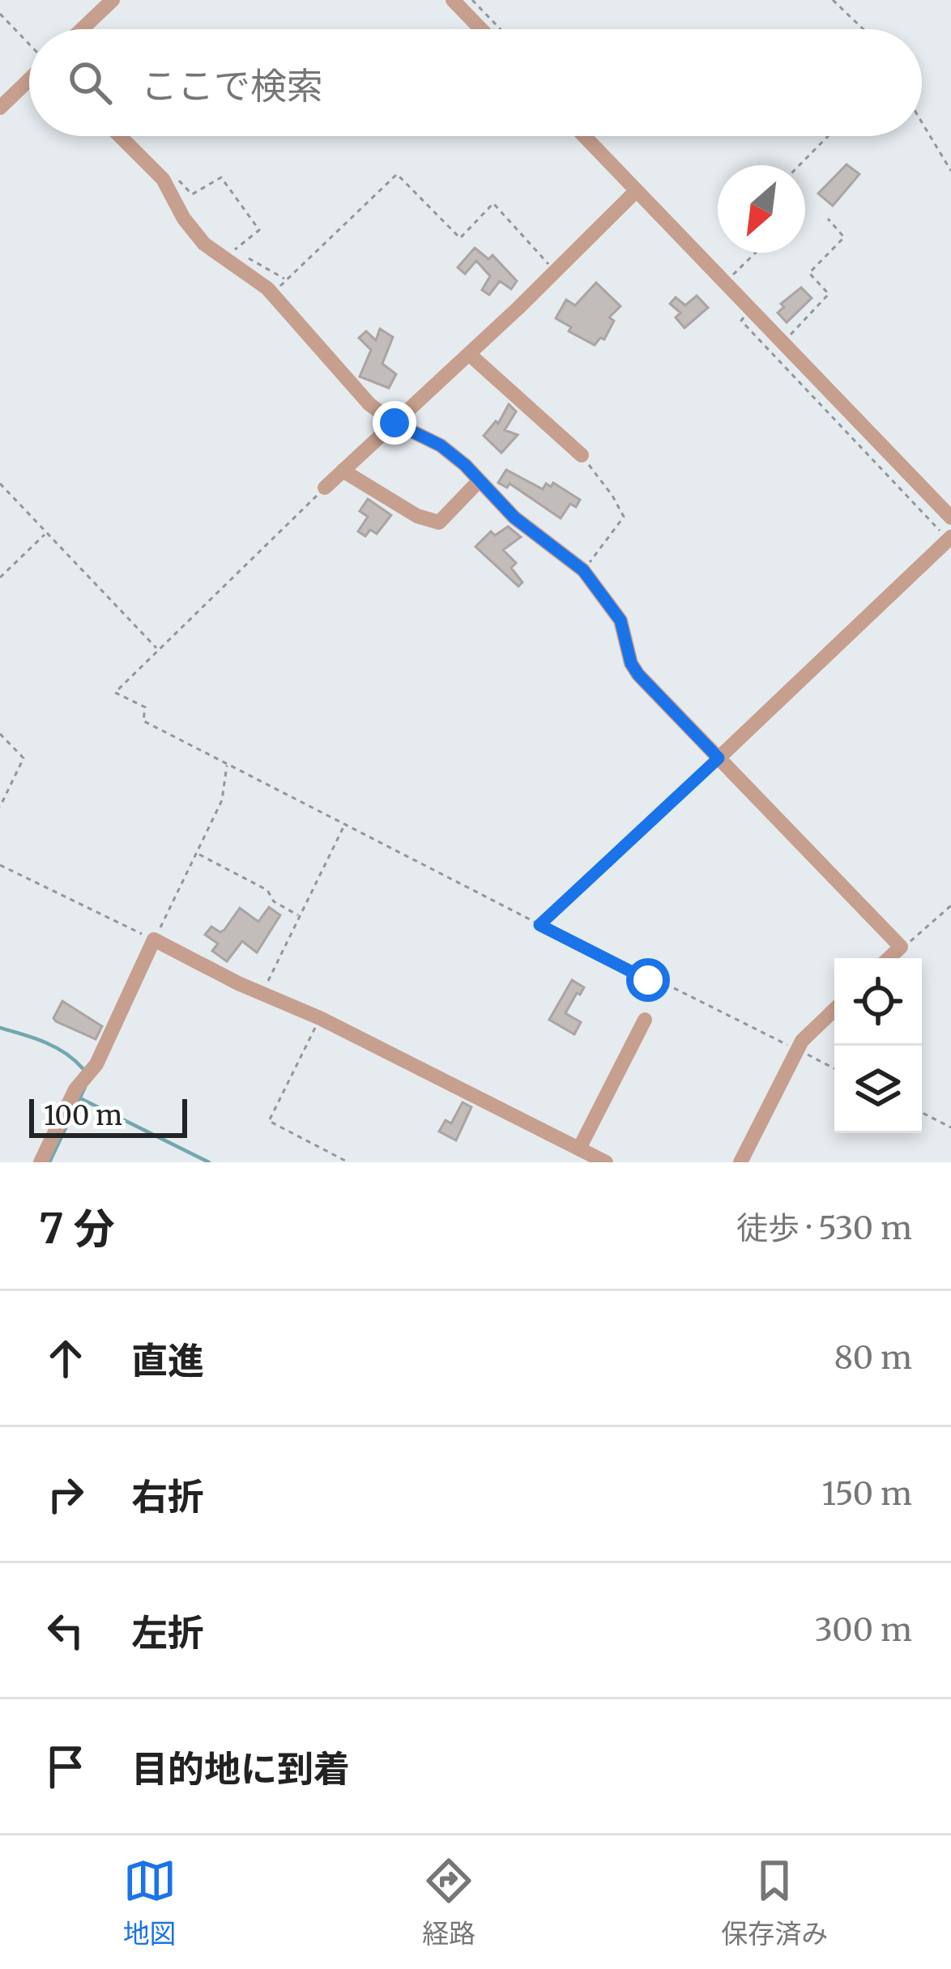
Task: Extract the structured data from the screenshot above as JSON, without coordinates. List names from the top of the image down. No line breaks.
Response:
{"scale_bar":"100 m","north":"bottom left","page":{"search":"ここで検索","scale":"100 m","heading":["7 分","徒歩 · 530 m"],"list":[["直進","80 m"],["右折","150 m"],["左折","300 m"],"目的地に到着"],"nav":["地図","経路","保存済み"]}}
